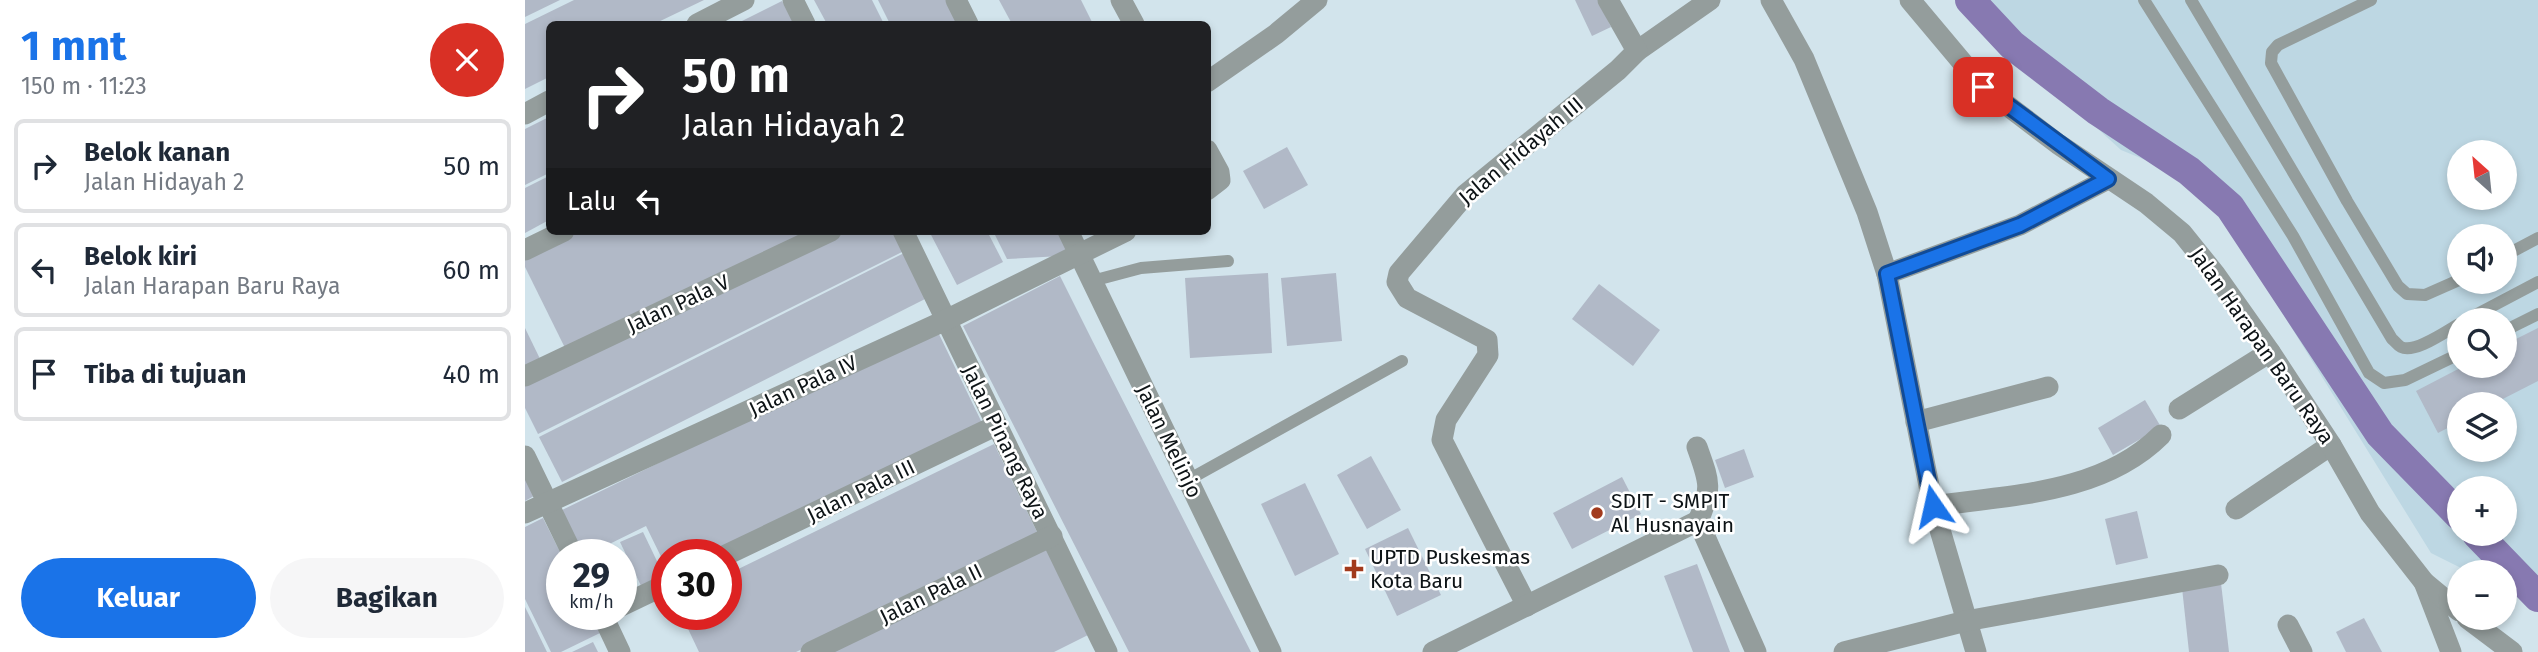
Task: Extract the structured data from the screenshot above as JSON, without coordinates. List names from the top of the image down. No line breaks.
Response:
{"streets":{"street":["Jalan Hidayah III","Jalan Pala V","Jalan Harapan Baru Raya","Jalan Pala IV","Jalan Melinjo","Jalan Pinang Raya","Jalan Pala III","Jalan Pala II"]},"crossings":[["Jalan Pala IV","Jalan Melinjo"],["Jalan Pala IV","Jalan Pinang Raya"],["Jalan Pinang Raya","Jalan Pala III"],["Jalan Pinang Raya","Jalan Pala II"]],"places":{"other":["SDIT - SMPIT Al Husnayain"],"health":["UPTD Puskesmas Kota Baru"]},"north":"top left","page":{"heading":["1 mnt","150 m · 11:23"],"turn":["50 m","Jalan Hidayah 2"],"list":[{"name":"Belok kanan","note":"Jalan Hidayah 2","value":"50 m"},{"name":"Belok kiri","note":"Jalan Harapan Baru Raya","value":"60 m"},{"name":"Tiba di tujuan","value":"40 m"}],"map_buttons":["+","−"],"then":"Lalu","speed":"29 km/h","limit":"30","buttons":["Keluar","Bagikan"]}}
